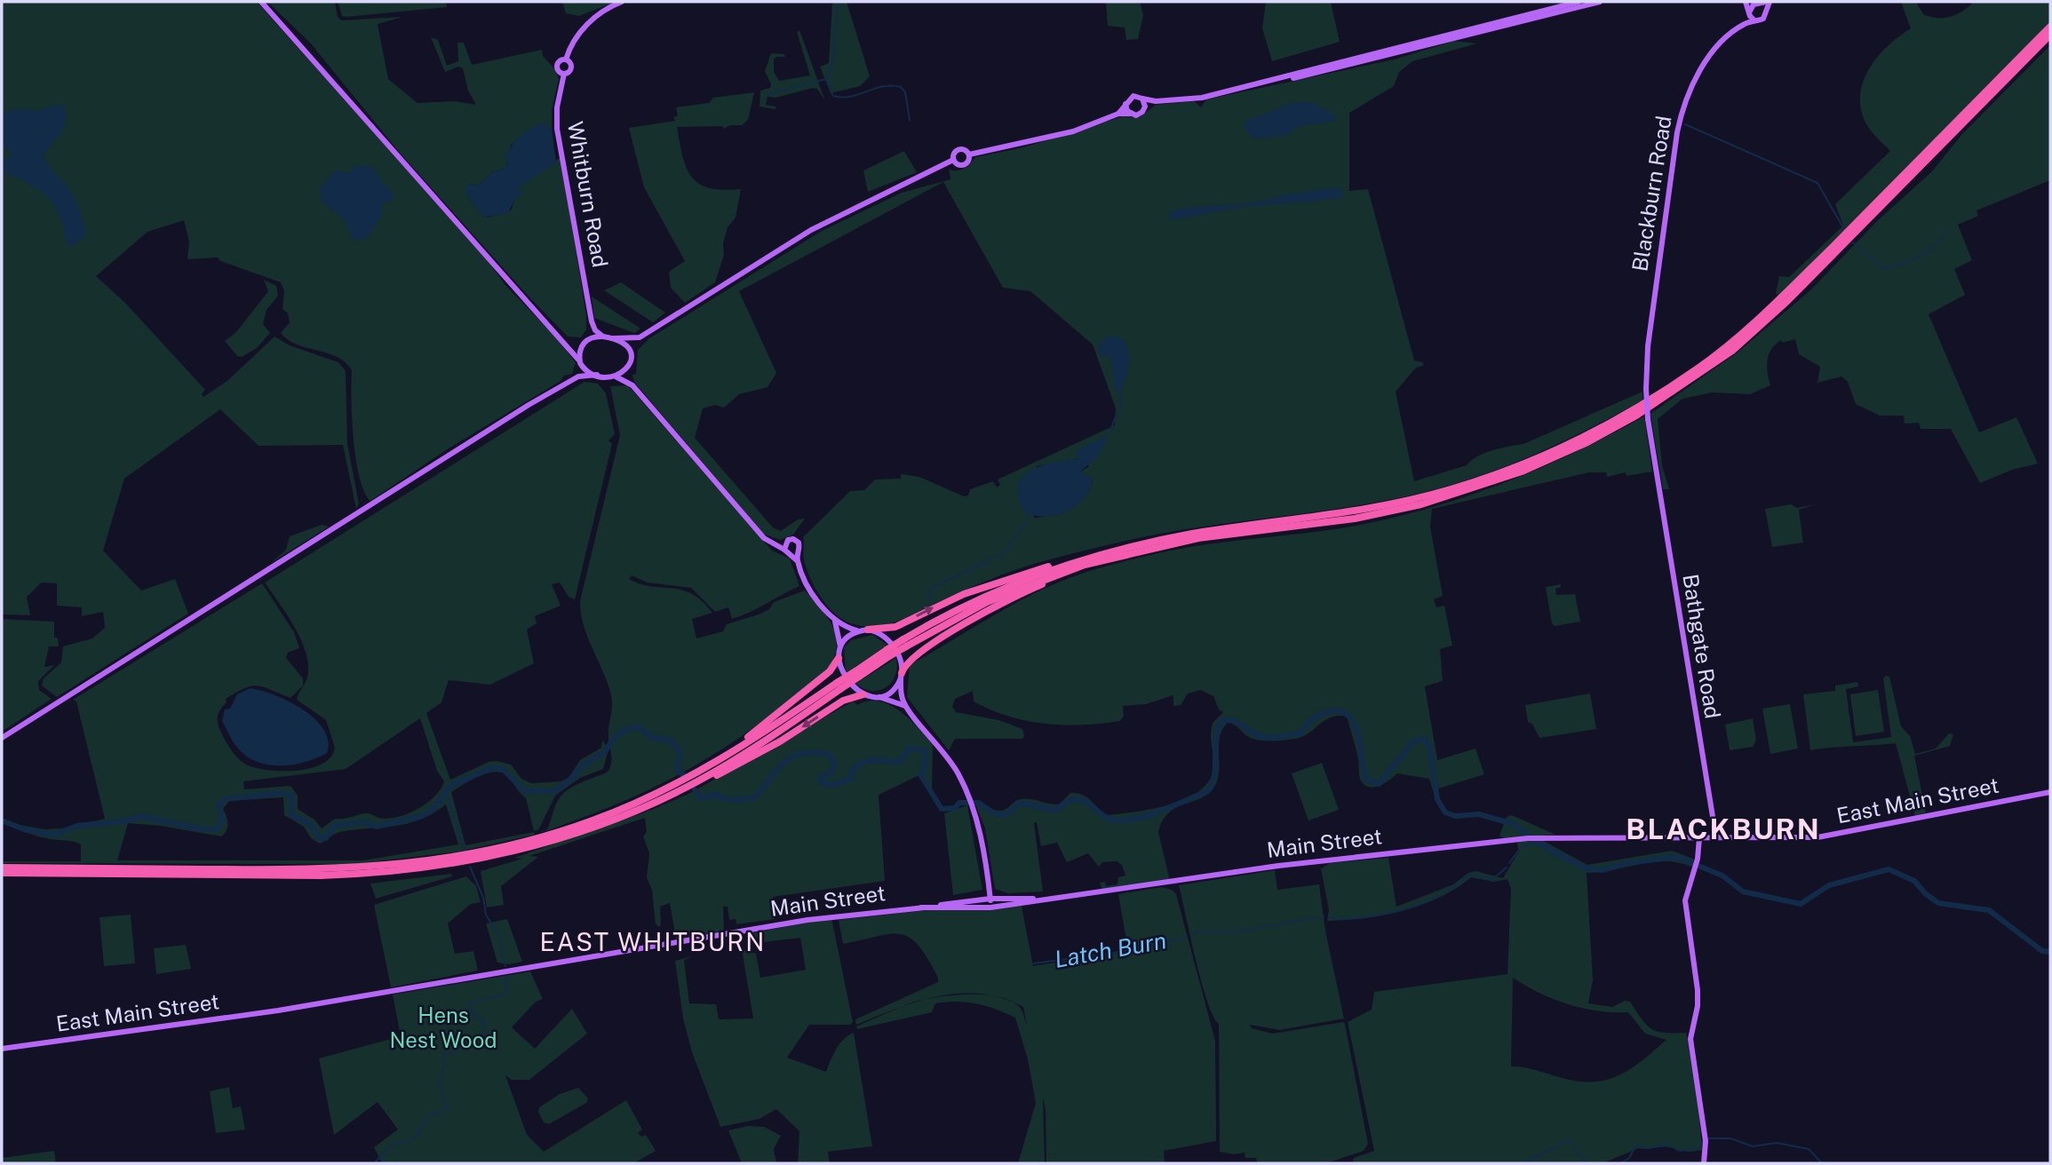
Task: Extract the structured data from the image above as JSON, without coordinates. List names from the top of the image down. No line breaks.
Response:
{"streets":{"main road":["Blackburn Road","Whitburn Road","Bathgate Road","East Main Street","Main Street"]},"crossings":[["Blackburn Road","Bathgate Road"],["Bathgate Road","East Main Street"],["East Main Street","Main Street"]],"districts":["BLACKBURN","EAST WHITBURN"],"water":["Latch Burn"],"parks":["Hens Nest Wood"]}
